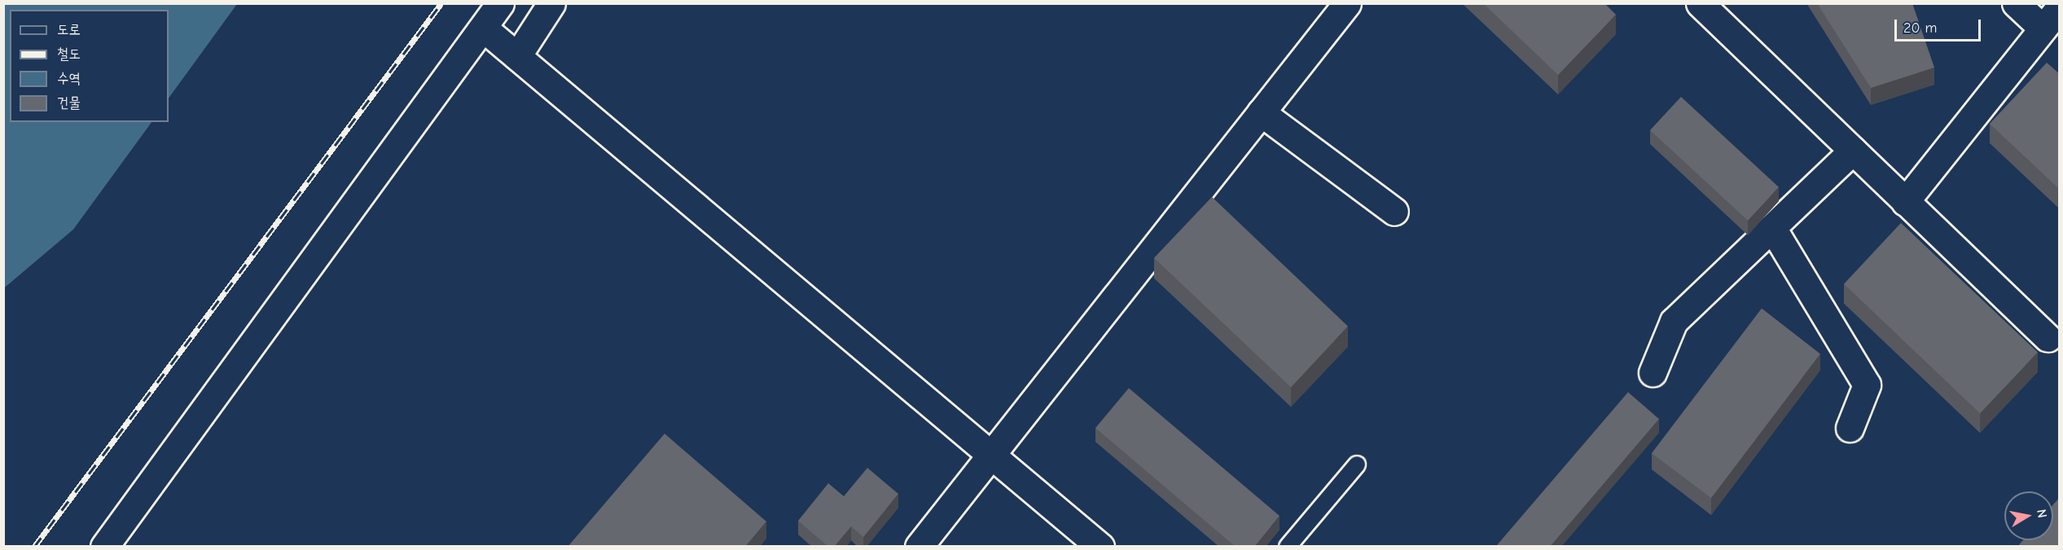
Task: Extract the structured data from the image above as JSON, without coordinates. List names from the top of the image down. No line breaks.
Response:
{"legend":["도로","철도","수역","건물"],"scale_bar":"20 m","north":"right"}
